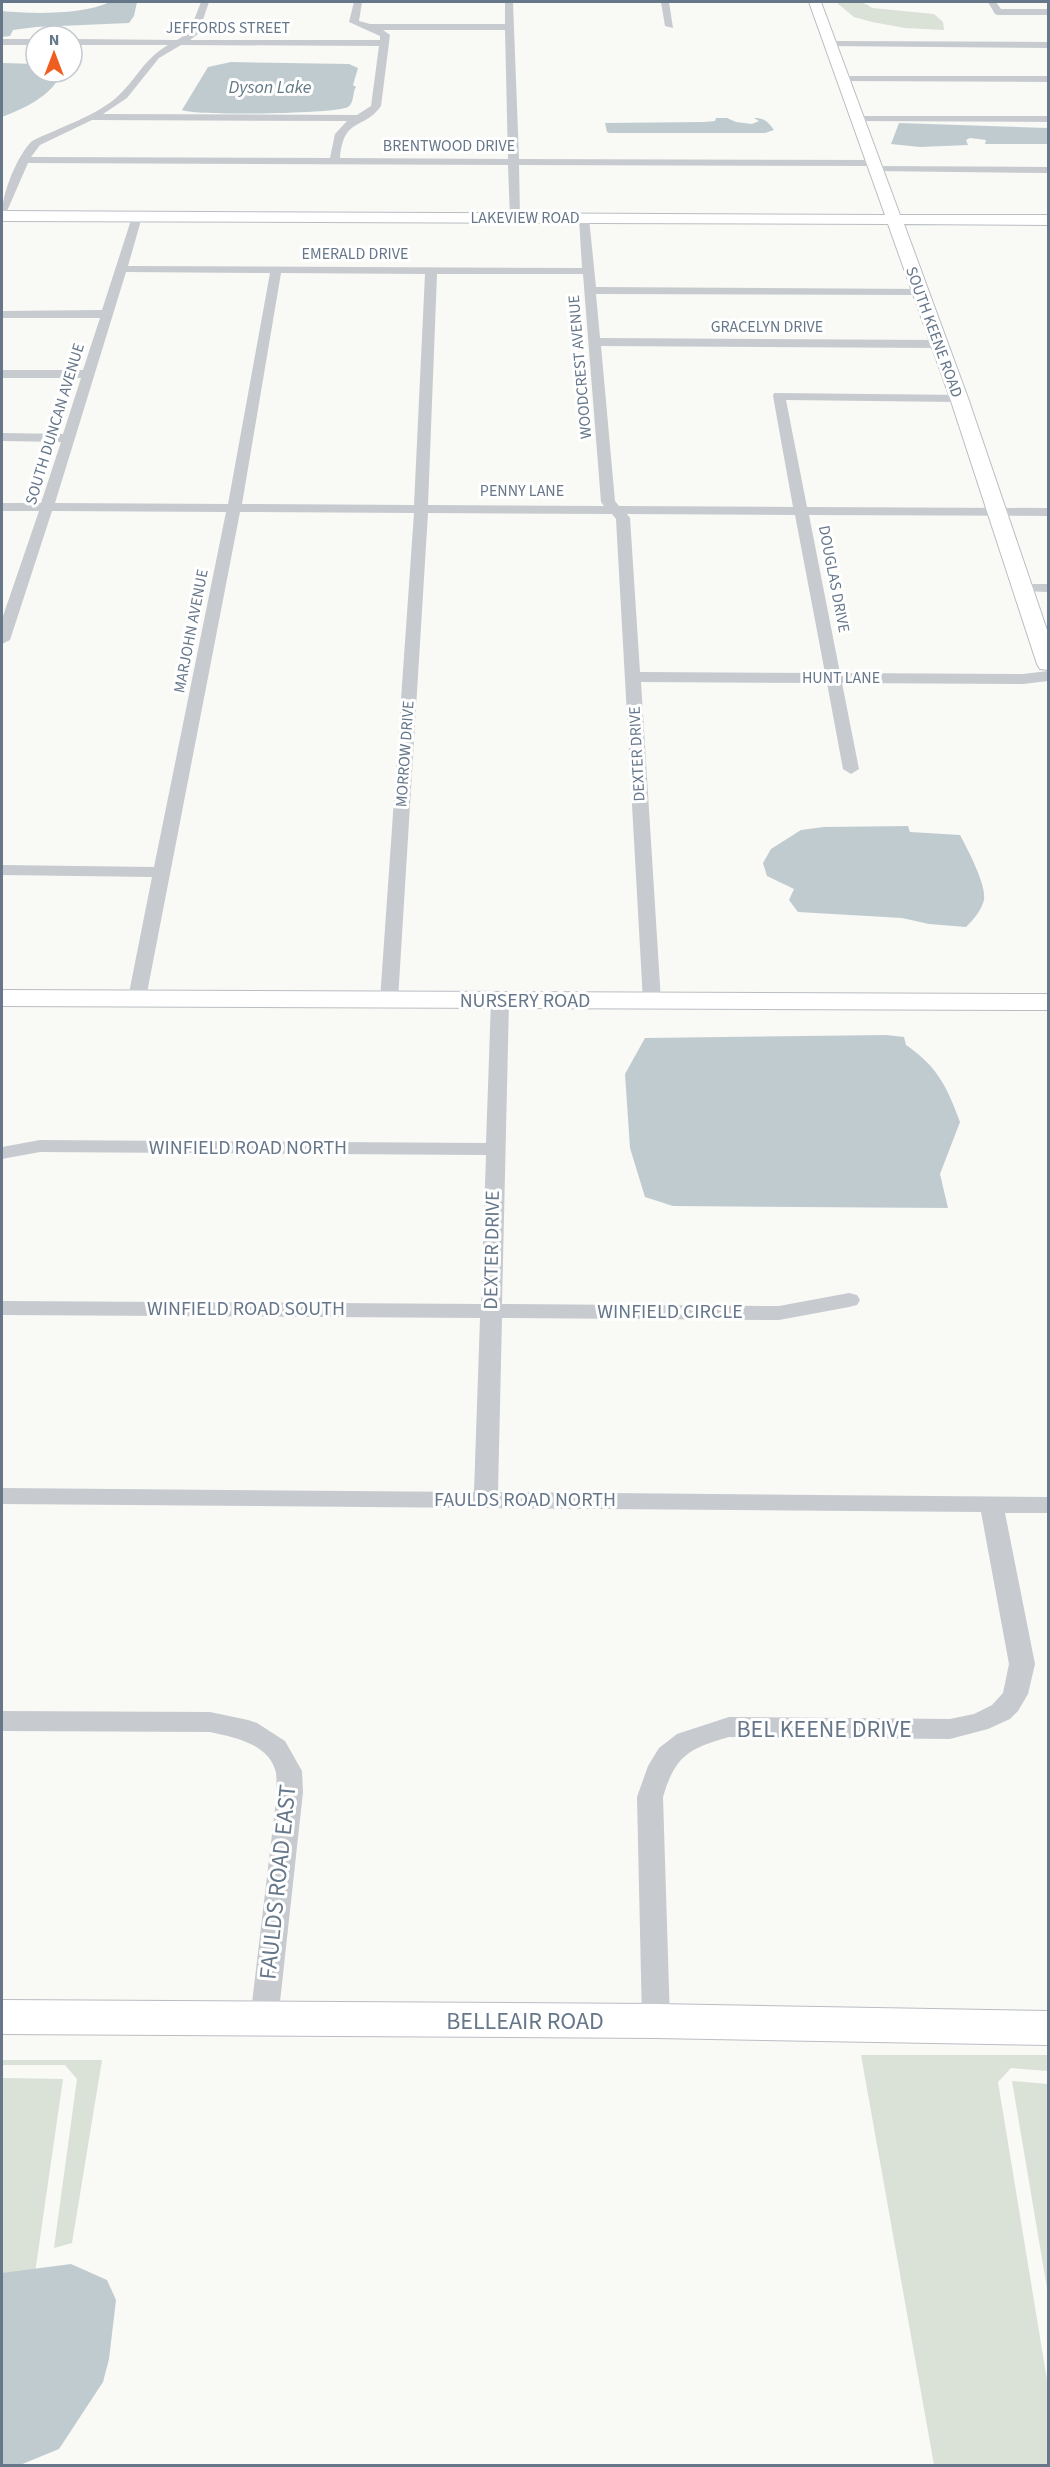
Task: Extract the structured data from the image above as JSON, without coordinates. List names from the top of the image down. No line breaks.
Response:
{"streets":{"main road":["LAKEVIEW ROAD","SOUTH KEENE ROAD","NURSERY ROAD","BELLEAIR ROAD"],"street":["JEFFORDS STREET","BRENTWOOD DRIVE","EMERALD DRIVE","GRACELYN DRIVE","WOODCREST AVENUE","SOUTH DUNCAN AVENUE","PENNY LANE","DOUGLAS DRIVE","MARJOHN AVENUE","HUNT LANE","MORROW DRIVE","DEXTER DRIVE","WINFIELD ROAD NORTH","WINFIELD ROAD SOUTH","WINFIELD CIRCLE","FAULDS ROAD NORTH","BEL KEENE DRIVE","FAULDS ROAD EAST"]},"crossings":[["BRENTWOOD DRIVE","SOUTH KEENE ROAD"],["LAKEVIEW ROAD","SOUTH KEENE ROAD"],["LAKEVIEW ROAD","WOODCREST AVENUE"],["LAKEVIEW ROAD","SOUTH DUNCAN AVENUE"],["EMERALD DRIVE","WOODCREST AVENUE"],["EMERALD DRIVE","SOUTH DUNCAN AVENUE"],["EMERALD DRIVE","MARJOHN AVENUE"],["EMERALD DRIVE","MORROW DRIVE"],["GRACELYN DRIVE","SOUTH KEENE ROAD"],["GRACELYN DRIVE","WOODCREST AVENUE"],["SOUTH KEENE ROAD","PENNY LANE"],["SOUTH KEENE ROAD","DOUGLAS DRIVE"],["WOODCREST AVENUE","PENNY LANE"],["WOODCREST AVENUE","DEXTER DRIVE"],["SOUTH DUNCAN AVENUE","PENNY LANE"],["PENNY LANE","DOUGLAS DRIVE"],["PENNY LANE","MARJOHN AVENUE"],["PENNY LANE","MORROW DRIVE"],["PENNY LANE","DEXTER DRIVE"],["DOUGLAS DRIVE","HUNT LANE"],["MARJOHN AVENUE","NURSERY ROAD"],["HUNT LANE","DEXTER DRIVE"],["MORROW DRIVE","NURSERY ROAD"],["DEXTER DRIVE","NURSERY ROAD"],["DEXTER DRIVE","WINFIELD ROAD NORTH"],["DEXTER DRIVE","WINFIELD ROAD SOUTH"],["DEXTER DRIVE","WINFIELD CIRCLE"],["DEXTER DRIVE","FAULDS ROAD NORTH"],["WINFIELD ROAD SOUTH","WINFIELD CIRCLE"],["FAULDS ROAD NORTH","BEL KEENE DRIVE"],["BEL KEENE DRIVE","BELLEAIR ROAD"],["FAULDS ROAD EAST","BELLEAIR ROAD"]],"water":["Dyson Lake"],"north":"top"}
